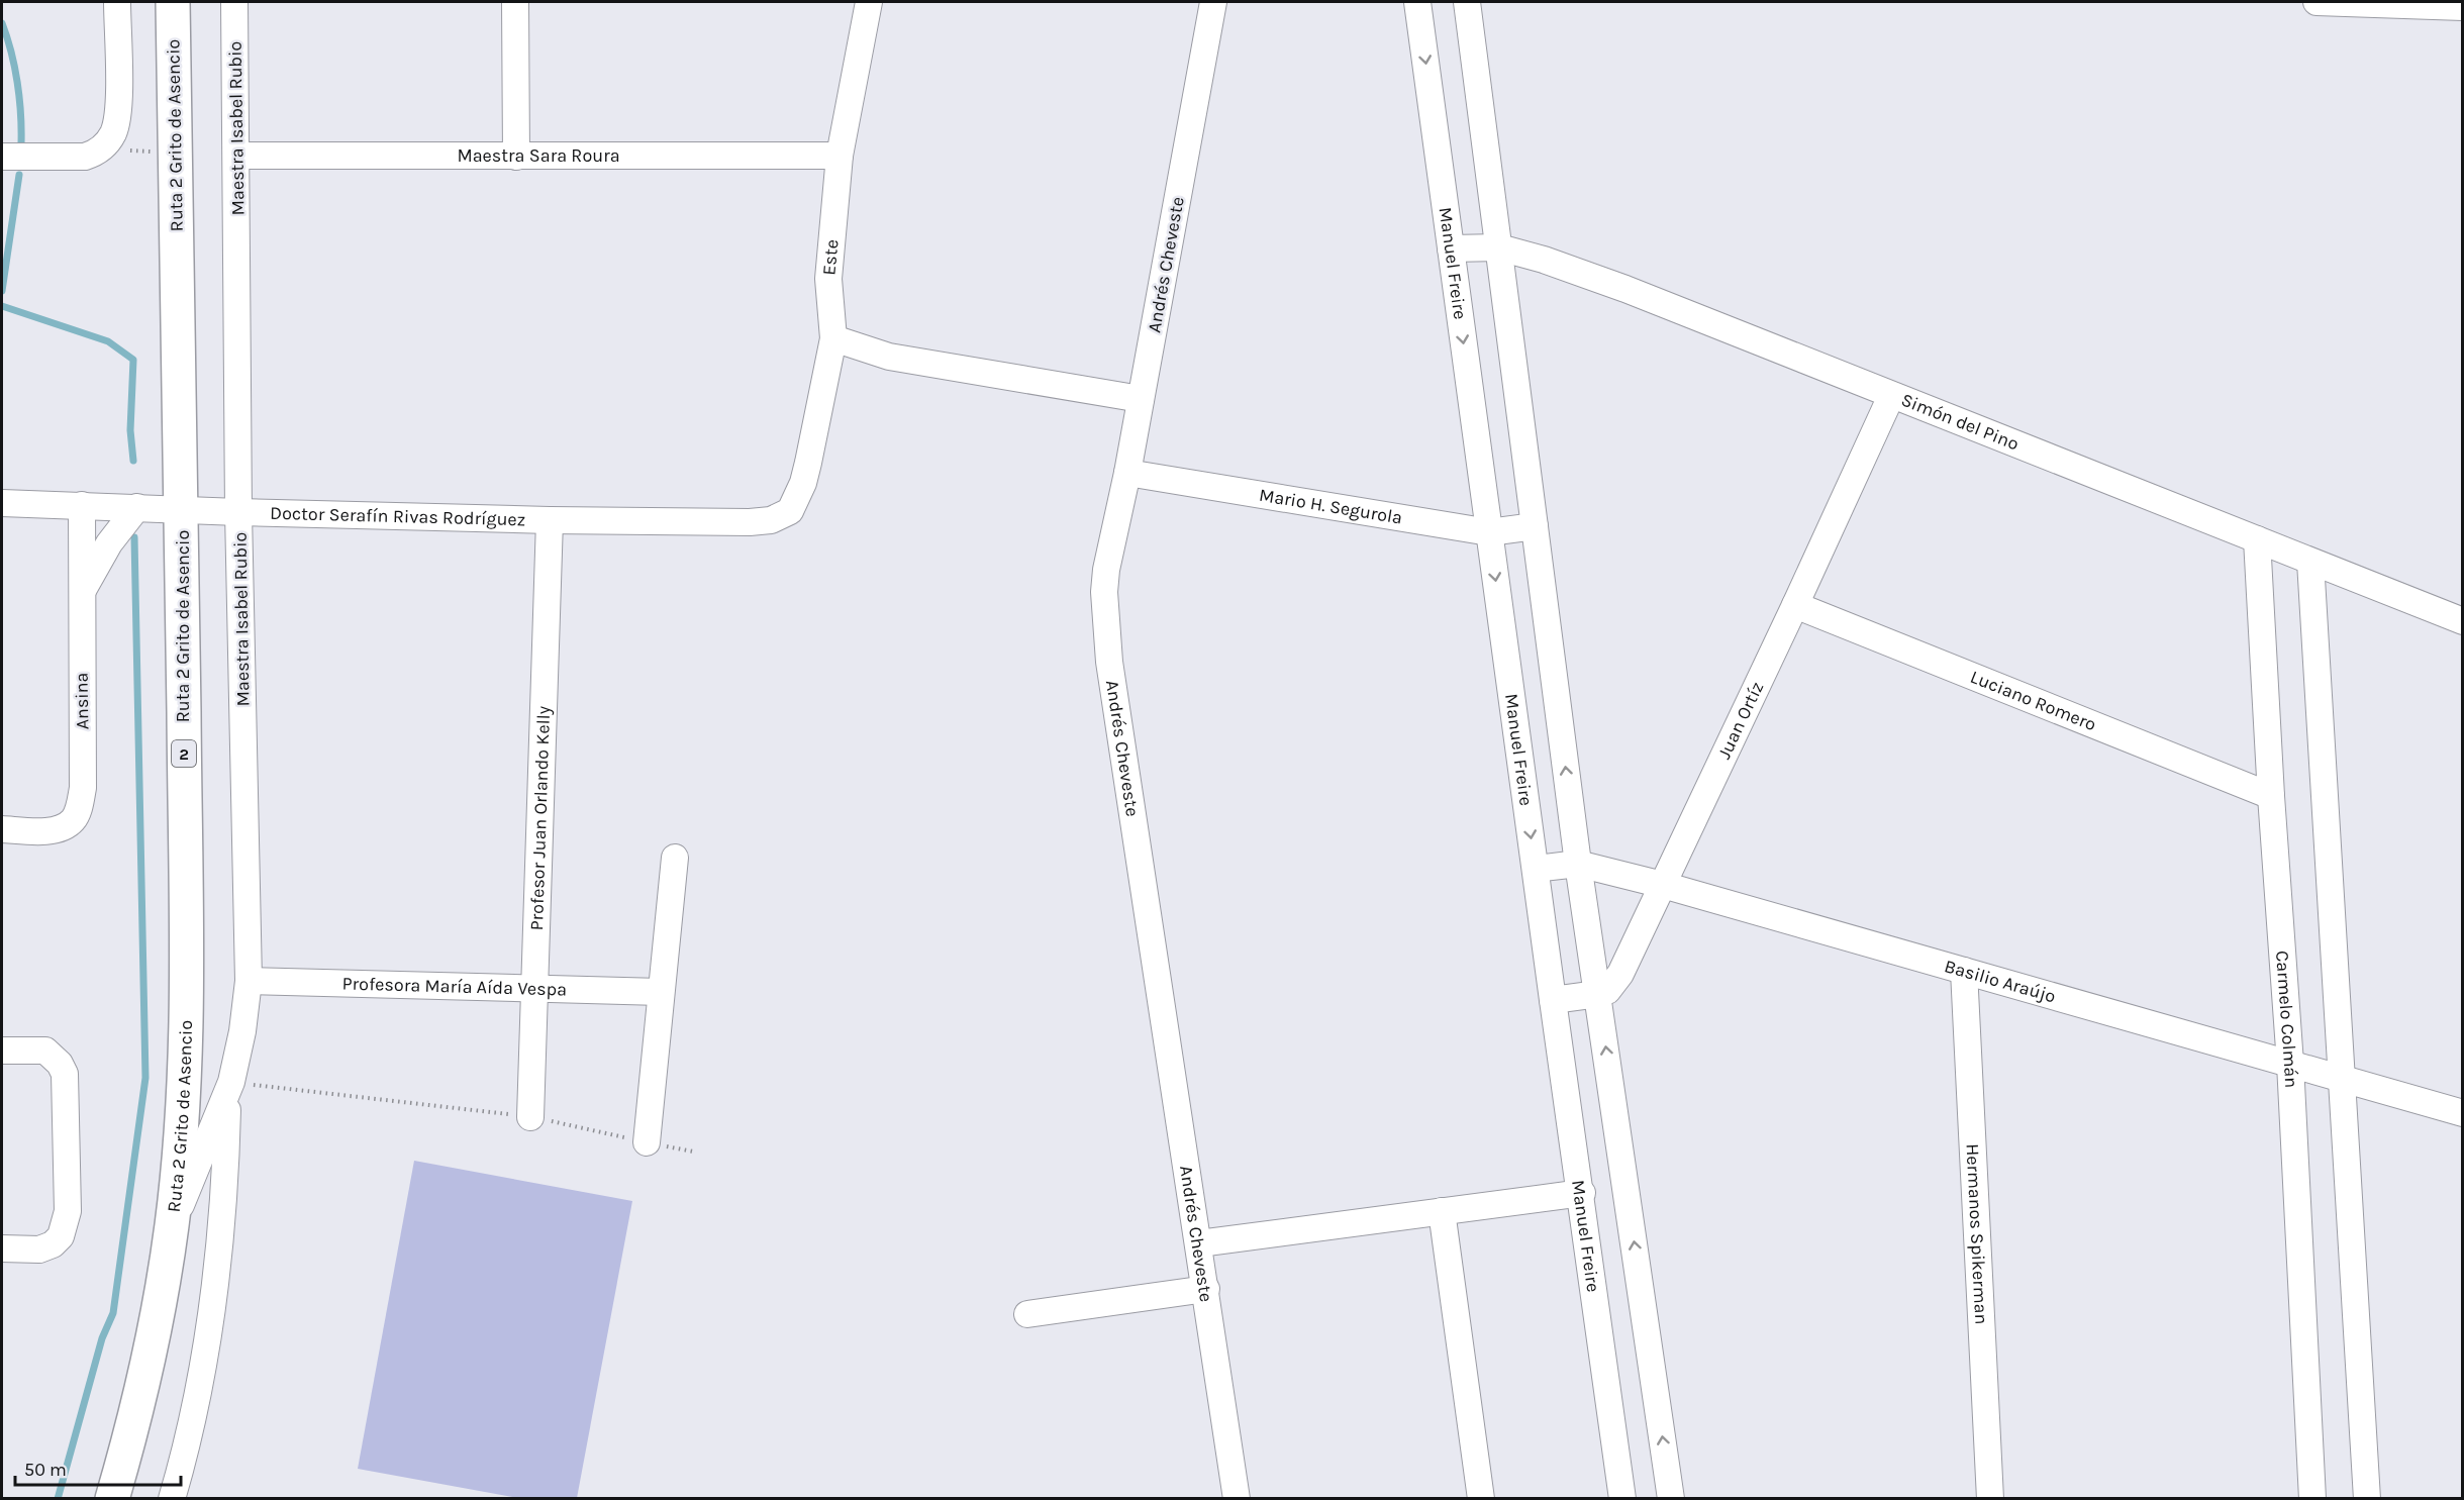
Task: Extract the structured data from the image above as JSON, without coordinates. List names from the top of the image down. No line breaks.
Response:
{"streets":{"highway":["Ruta 2 Grito de Asencio","2"],"street":["Maestra Isabel Rubio","Maestra Sara Roura","Este","Manuel Freire","Andrés Cheveste","Simón del Pino","Mario H. Segurola","Doctor Serafín Rivas Rodríguez","Luciano Romero","Ansina","Juan Ortíz","Profesor Juan Orlando Kelly","Basilio Araújo","Profesora María Aída Vespa","Carmelo Colmán","Hermanos Spikerman"]},"crossings":[["Maestra Isabel Rubio","Ruta 2 Grito de Asencio"],["Maestra Isabel Rubio","Maestra Sara Roura"],["Maestra Isabel Rubio","Doctor Serafín Rivas Rodríguez"],["Maestra Isabel Rubio","Profesora María Aída Vespa"],["Ruta 2 Grito de Asencio","Doctor Serafín Rivas Rodríguez"],["Maestra Sara Roura","Este"],["Este","Doctor Serafín Rivas Rodríguez"],["Manuel Freire","Simón del Pino"],["Manuel Freire","Mario H. Segurola"],["Manuel Freire","Basilio Araújo"],["Andrés Cheveste","Mario H. Segurola"],["Simón del Pino","Juan Ortíz"],["Simón del Pino","Carmelo Colmán"],["Doctor Serafín Rivas Rodríguez","Ansina"],["Doctor Serafín Rivas Rodríguez","Profesor Juan Orlando Kelly"],["Luciano Romero","Juan Ortíz"],["Luciano Romero","Carmelo Colmán"],["Juan Ortíz","Basilio Araújo"],["Profesor Juan Orlando Kelly","Profesora María Aída Vespa"],["Basilio Araújo","Carmelo Colmán"],["Basilio Araújo","Hermanos Spikerman"]],"scale_bar":"50 m"}
